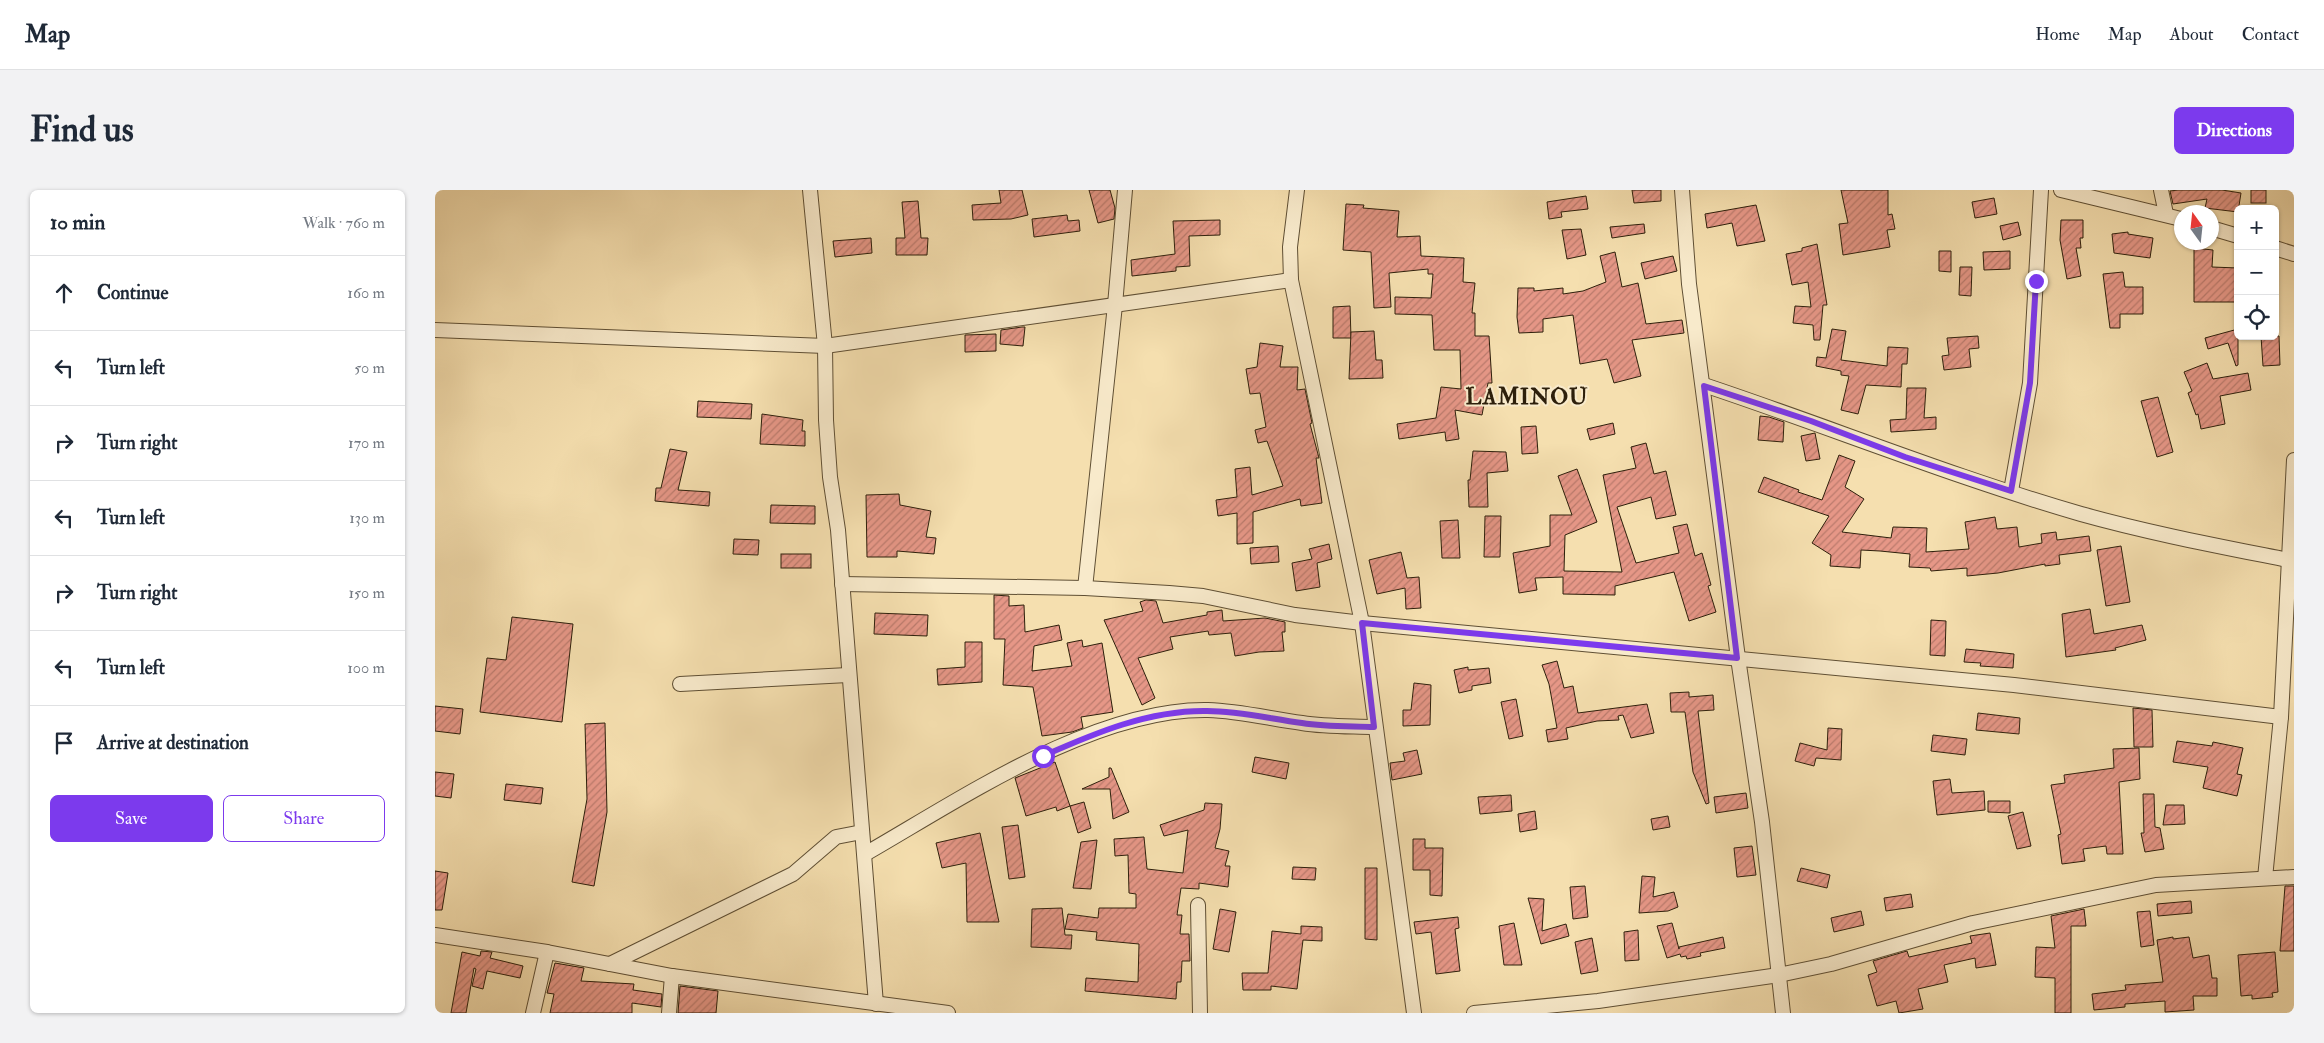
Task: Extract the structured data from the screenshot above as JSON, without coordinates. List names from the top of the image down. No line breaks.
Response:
{"districts":["LAMINOU"],"north":"top","page":{"header":"Map","nav":["Home","Map","About","Contact"],"buttons":["Directions",["Save","Share"]],"title":"Find us","heading":["10 min","Walk · 760 m"],"map_buttons":["+","−"],"list":[["Continue","160 m"],["Turn left","50 m"],["Turn right","170 m"],["Turn left","130 m"],["Turn right","150 m"],["Turn left","100 m"],"Arrive at destination"]}}
